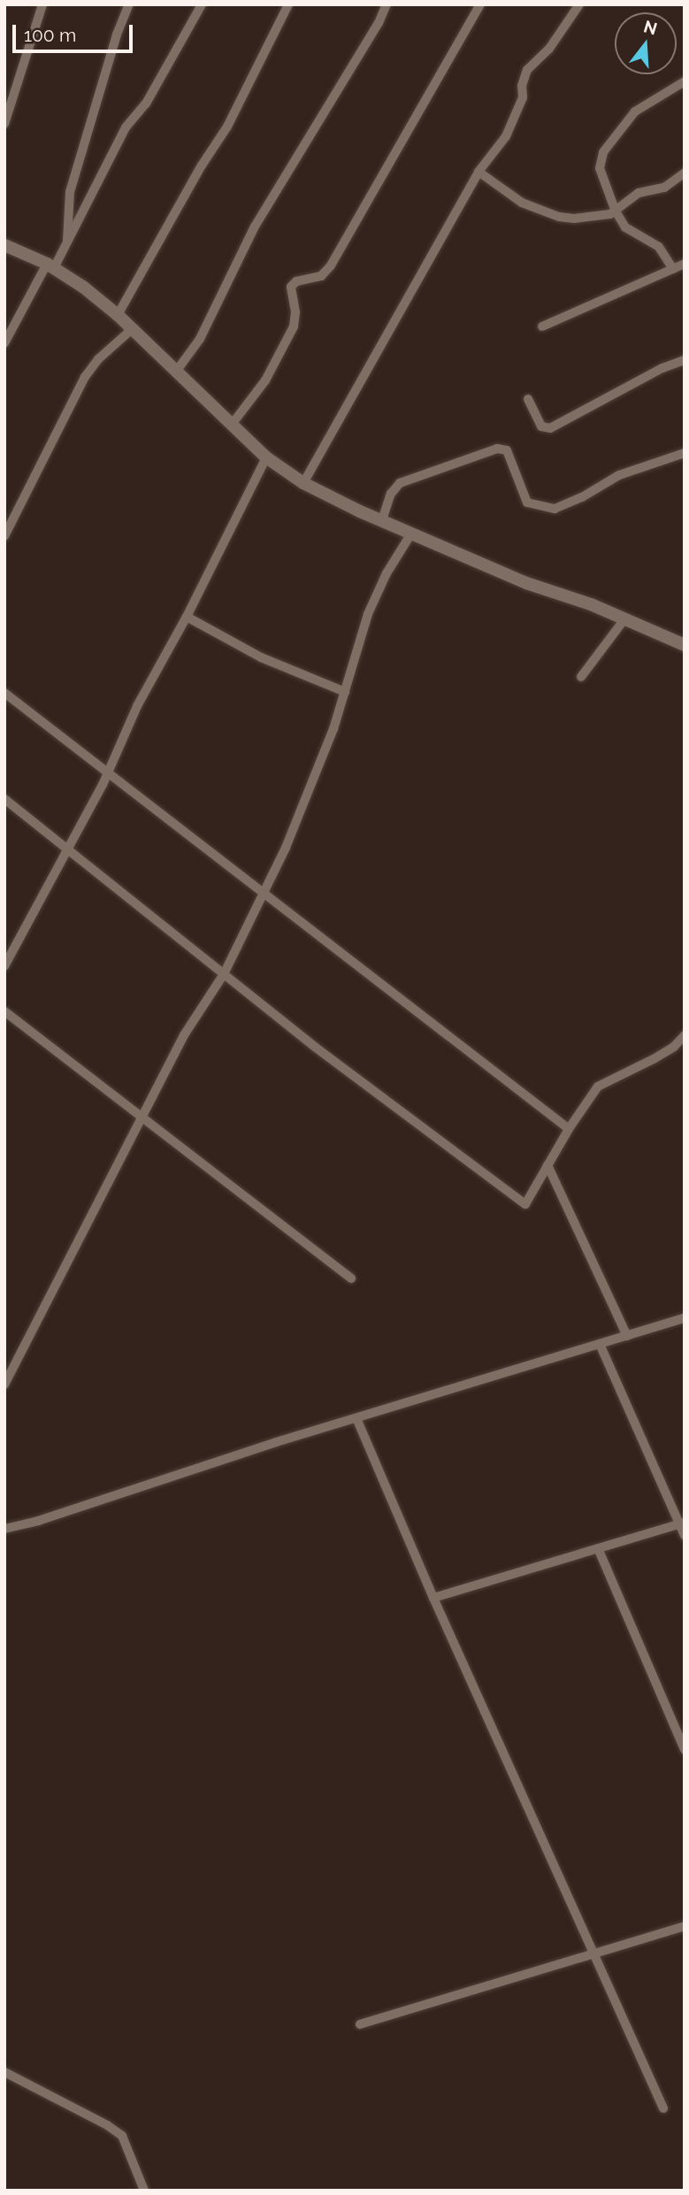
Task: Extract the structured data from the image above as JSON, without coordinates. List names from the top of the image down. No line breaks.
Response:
{"scale_bar":"100 m","north":"top"}
